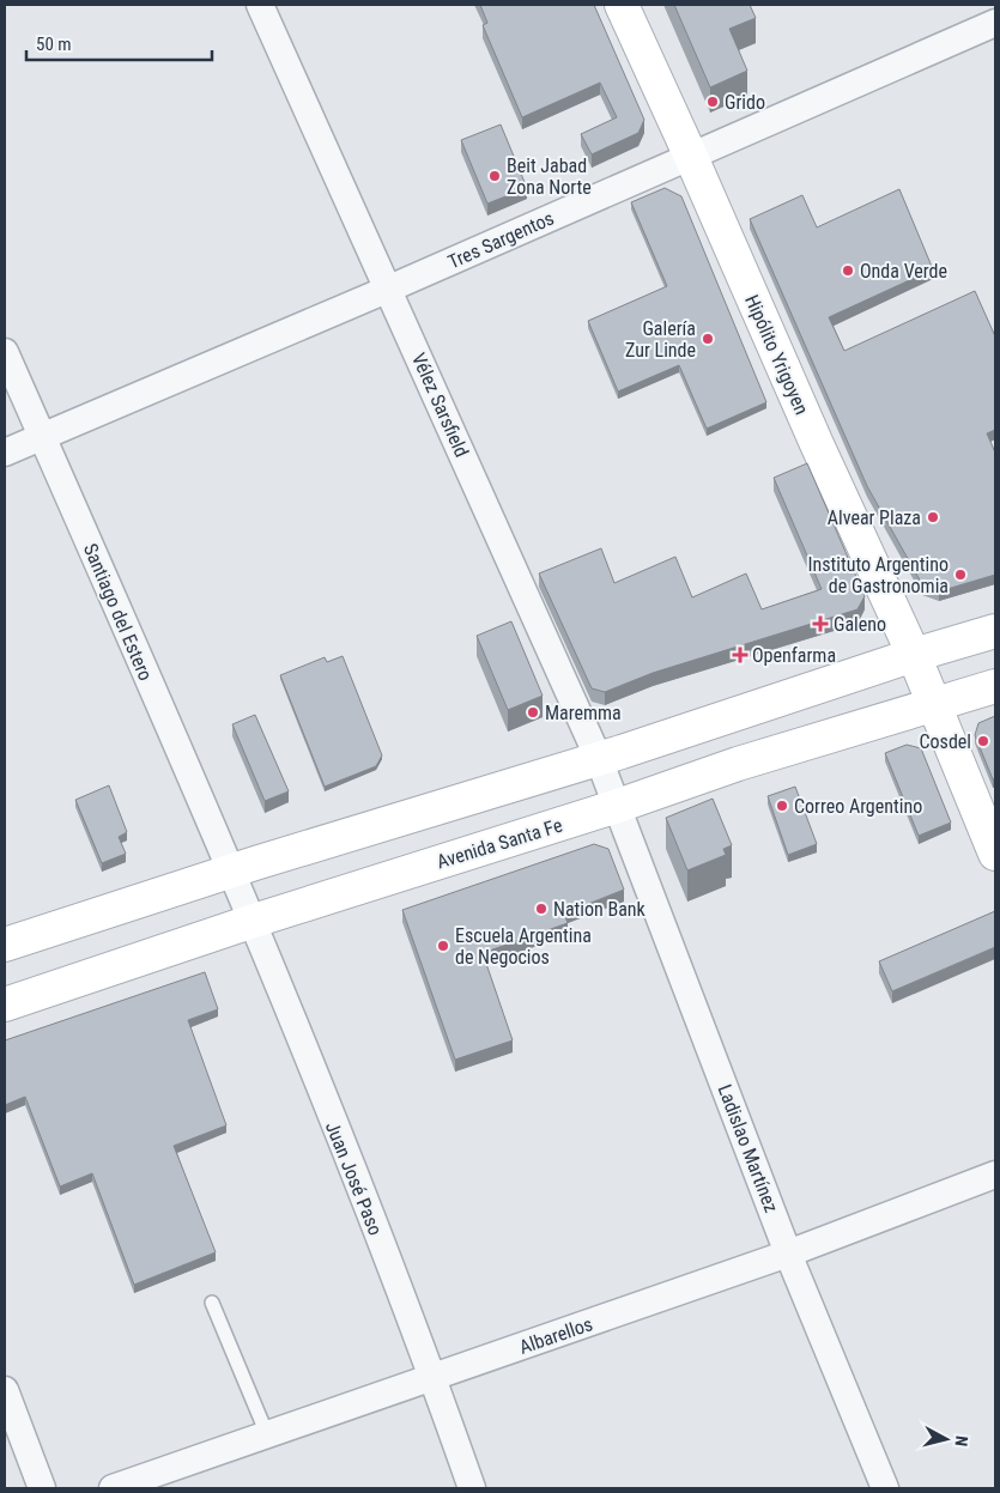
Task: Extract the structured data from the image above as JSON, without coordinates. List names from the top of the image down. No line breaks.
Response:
{"streets":{"main road":["Hipólito Yrigoyen","Avenida Santa Fe"],"street":["Tres Sargentos","Vélez Sarsfield","Santiago del Estero","Ladislao Martínez","Juan José Paso","Albarellos"]},"crossings":[["Tres Sargentos","Hipólito Yrigoyen"],["Tres Sargentos","Vélez Sarsfield"],["Tres Sargentos","Santiago del Estero"],["Hipólito Yrigoyen","Avenida Santa Fe"],["Vélez Sarsfield","Avenida Santa Fe"],["Vélez Sarsfield","Ladislao Martínez"],["Santiago del Estero","Juan José Paso"],["Avenida Santa Fe","Ladislao Martínez"],["Avenida Santa Fe","Juan José Paso"],["Ladislao Martínez","Albarellos"],["Juan José Paso","Albarellos"]],"places":{"other":["Grido","Beit Jabad Zona Norte","Onda Verde","Galería Zur Linde","Alvear Plaza","Instituto Argentino de Gastronomia","Maremma","Cosdel","Correo Argentino","Nation Bank","Escuela Argentina de Negocios"],"health":["Galeno","Openfarma"]},"scale_bar":"50 m","north":"right"}
